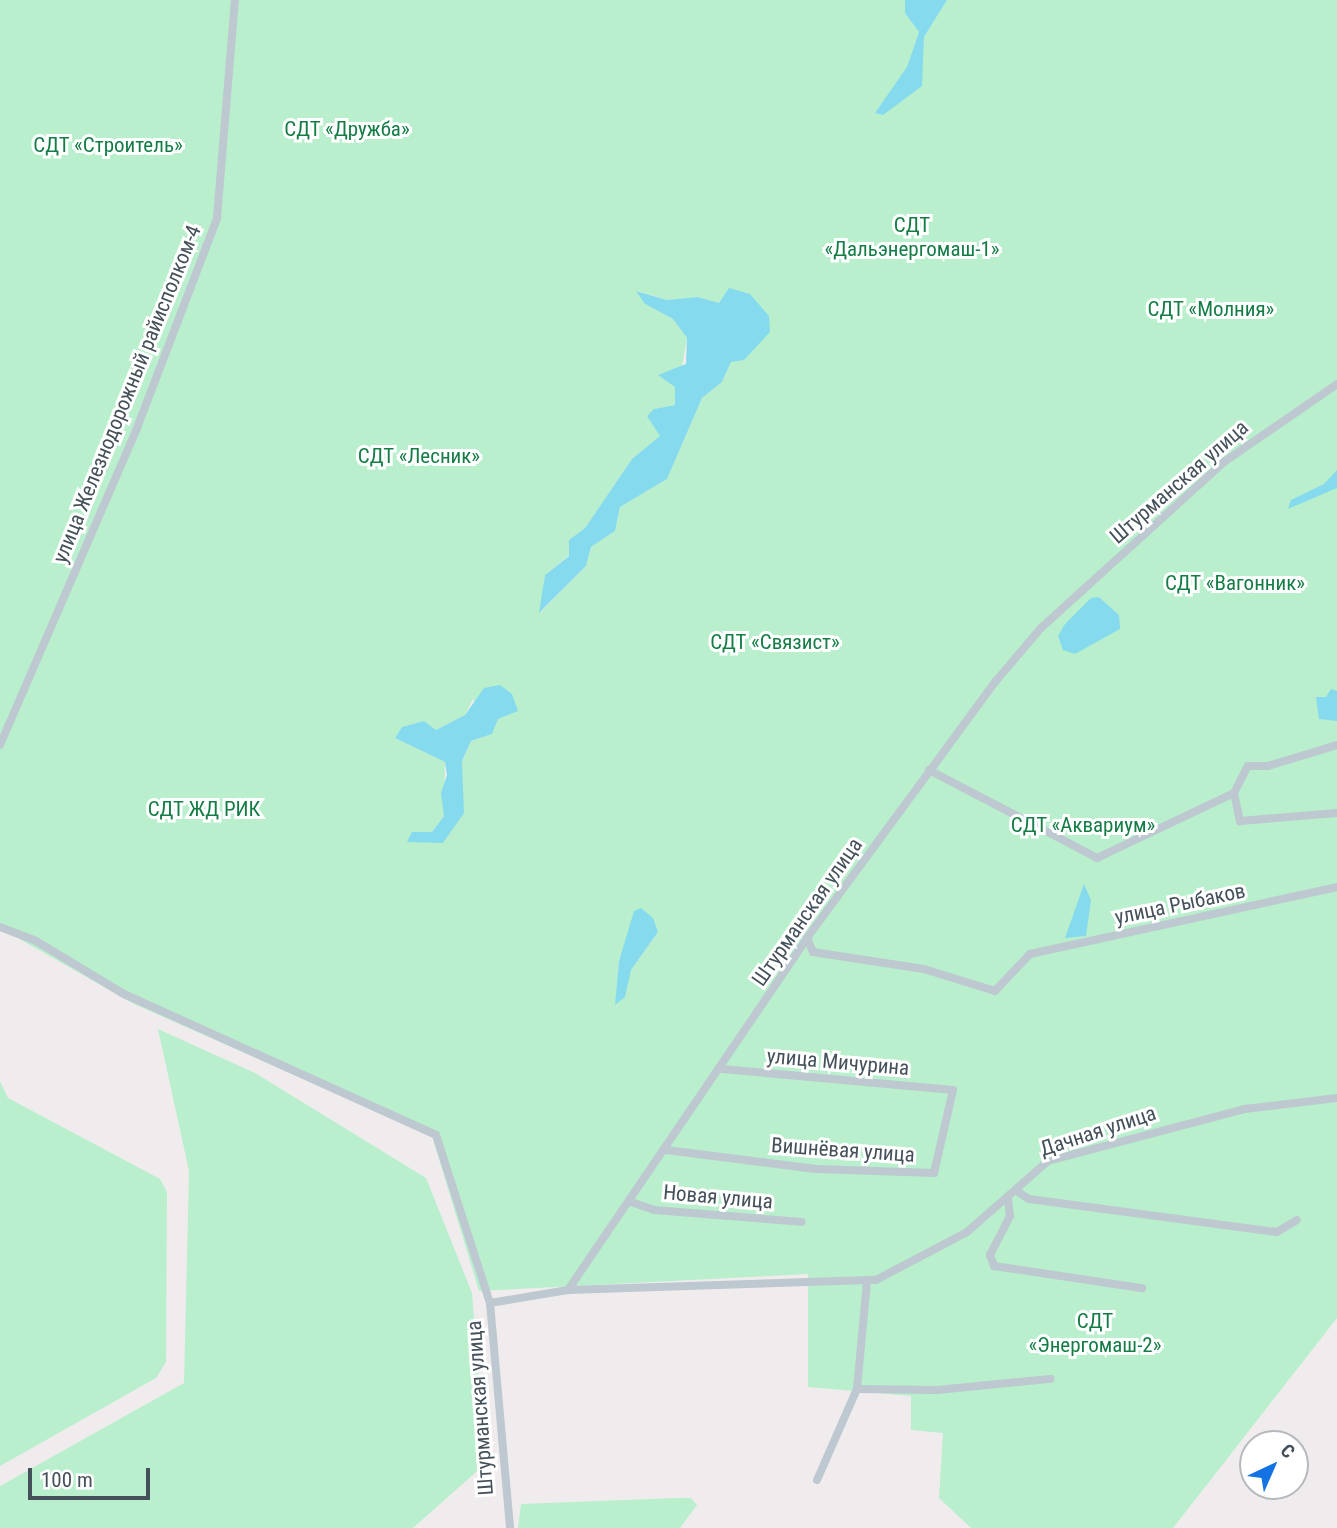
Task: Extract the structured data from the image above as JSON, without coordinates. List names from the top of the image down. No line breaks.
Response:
{"streets":{"street":["улица Железнодорожный райисполком-4","Штурманская улица","улица Рыбаков","улица Мичурина","Дачная улица","Вишнёвая улица","Новая улица"]},"crossings":[["Штурманская улица","улица Рыбаков"],["Штурманская улица","улица Мичурина"],["Штурманская улица","Дачная улица"],["Штурманская улица","Вишнёвая улица"],["Штурманская улица","Новая улица"],["улица Мичурина","Вишнёвая улица"]],"parks":["СДТ «Дружба»","СДТ «Строитель»","СДТ «Дальэнергомаш-1»","СДТ «Молния»","СДТ «Лесник»","СДТ «Вагонник»","СДТ «Связист»","СДТ ЖД РИК","СДТ «Аквариум»","СДТ «Энергомаш-2»"],"scale_bar":"100 m","north":"top right"}
